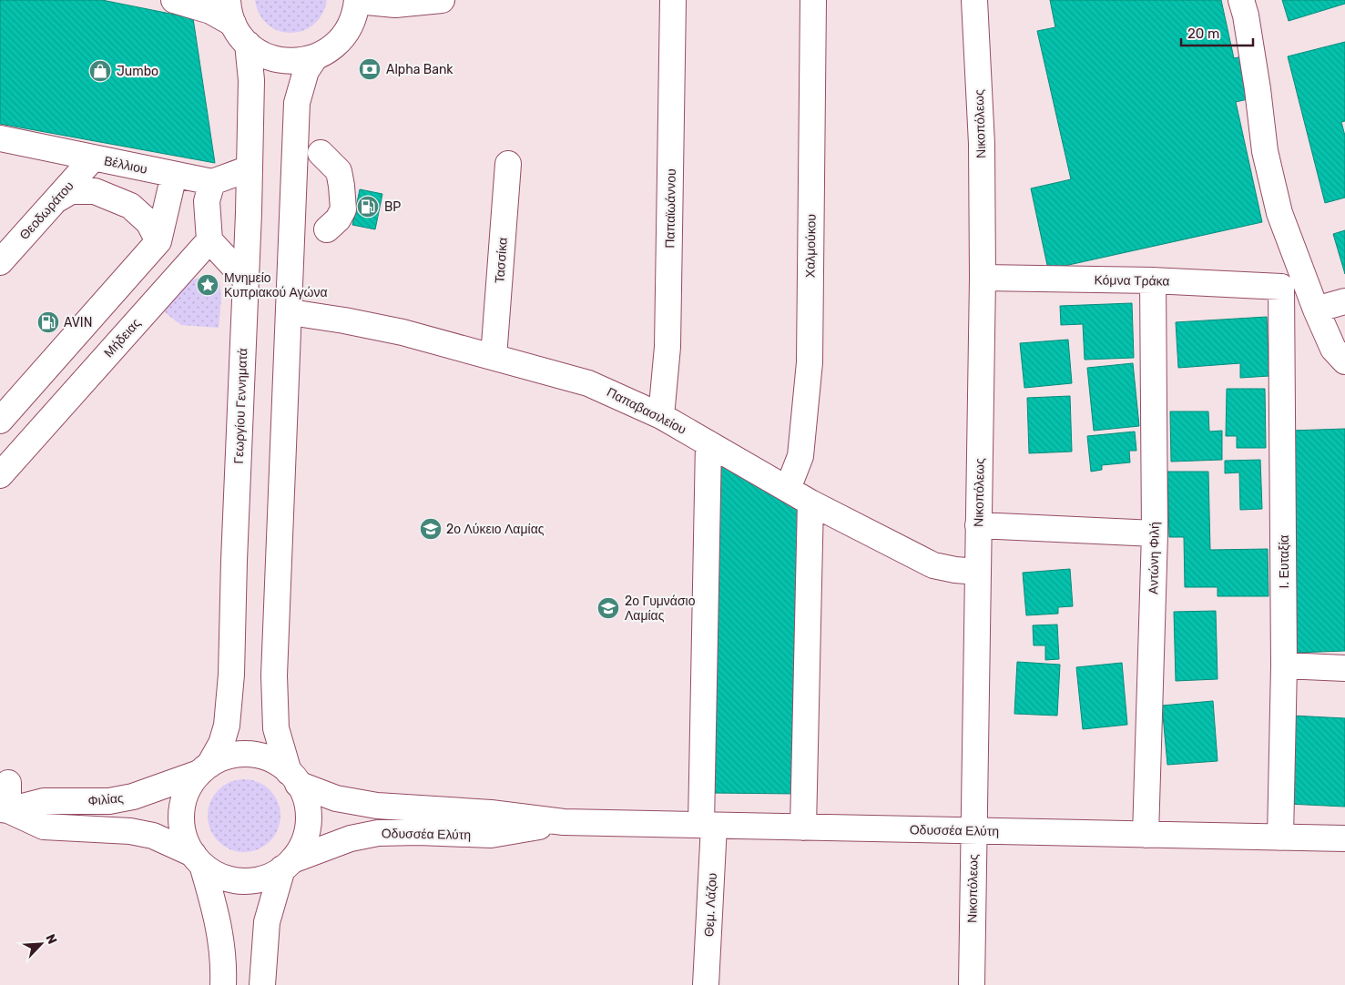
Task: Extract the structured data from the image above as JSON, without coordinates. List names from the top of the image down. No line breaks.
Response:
{"streets":{"street":["Νικοπόλεως","Βέλλιου","Παπαϊωάννου","Θεοδωράτου","Χαλμούκου","Τασσίκα","Κόμνα Τράκα","Μήδειας","Γεωργίου Γεννηματά","Παπαβασιλείου","Αντώνη Φιλή","Ι. Ευταξία","Φιλίας","Οδυσσέα Ελύτη","Θεμ. Λάζου"]},"crossings":[["Νικοπόλεως","Κόμνα Τράκα"],["Νικοπόλεως","Παπαβασιλείου"],["Νικοπόλεως","Οδυσσέα Ελύτη"],["Βέλλιου","Θεοδωράτου"],["Παπαϊωάννου","Παπαβασιλείου"],["Χαλμούκου","Παπαβασιλείου"],["Τασσίκα","Παπαβασιλείου"],["Κόμνα Τράκα","Αντώνη Φιλή"],["Κόμνα Τράκα","Ι. Ευταξία"],["Γεωργίου Γεννηματά","Φιλίας"],["Γεωργίου Γεννηματά","Οδυσσέα Ελύτη"],["Παπαβασιλείου","Θεμ. Λάζου"],["Αντώνη Φιλή","Οδυσσέα Ελύτη"],["Ι. Ευταξία","Οδυσσέα Ελύτη"],["Φιλίας","Οδυσσέα Ελύτη"],["Οδυσσέα Ελύτη","Θεμ. Λάζου"]],"places":{"bank":["Alpha Bank"],"shop":["Jumbo"],"fuel station":["BP","AVIN"],"place":["Μνημείο Κυπριακού Αγώνα"],"school or university":["2ο Λύκειο Λαμίας","2ο Γυμνάσιο Λαμίας"]},"scale_bar":"20 m","north":"top right"}
